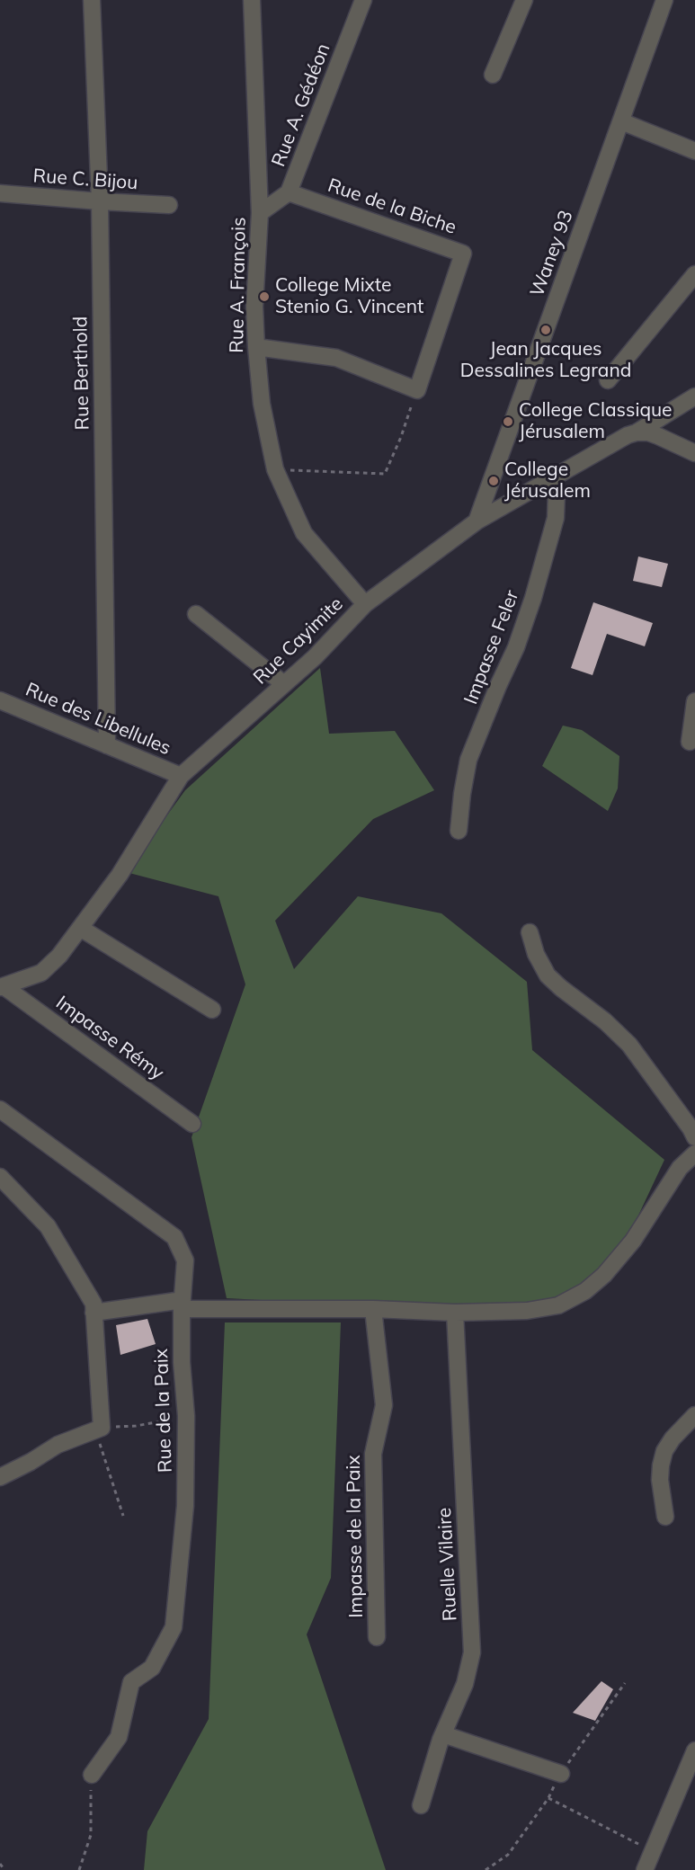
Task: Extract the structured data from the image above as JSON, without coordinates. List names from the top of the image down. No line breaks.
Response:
{"streets":{"street":["Rue A. Gédéon","Rue C. Bijou","Rue de la Biche","Waney 93","Rue A. François","Rue Berthold","Rue Cayimite","Impasse Feler","Rue des Libellules","Impasse Rémy","Rue de la Paix","Impasse de la Paix","Ruelle Vilaire"]},"crossings":[["Rue A. Gédéon","Rue de la Biche"],["Rue A. Gédéon","Rue A. François"],["Rue C. Bijou","Rue Berthold"],["Waney 93","Rue Cayimite"],["Rue A. François","Rue Cayimite"],["Rue Berthold","Rue des Libellules"],["Rue Cayimite","Impasse Feler"],["Rue Cayimite","Rue des Libellules"],["Rue Cayimite","Impasse Rémy"]],"places":["College Mixte Stenio G. Vincent","Jean Jacques Dessalines Legrand","College Classique Jérusalem","College Jérusalem"]}
